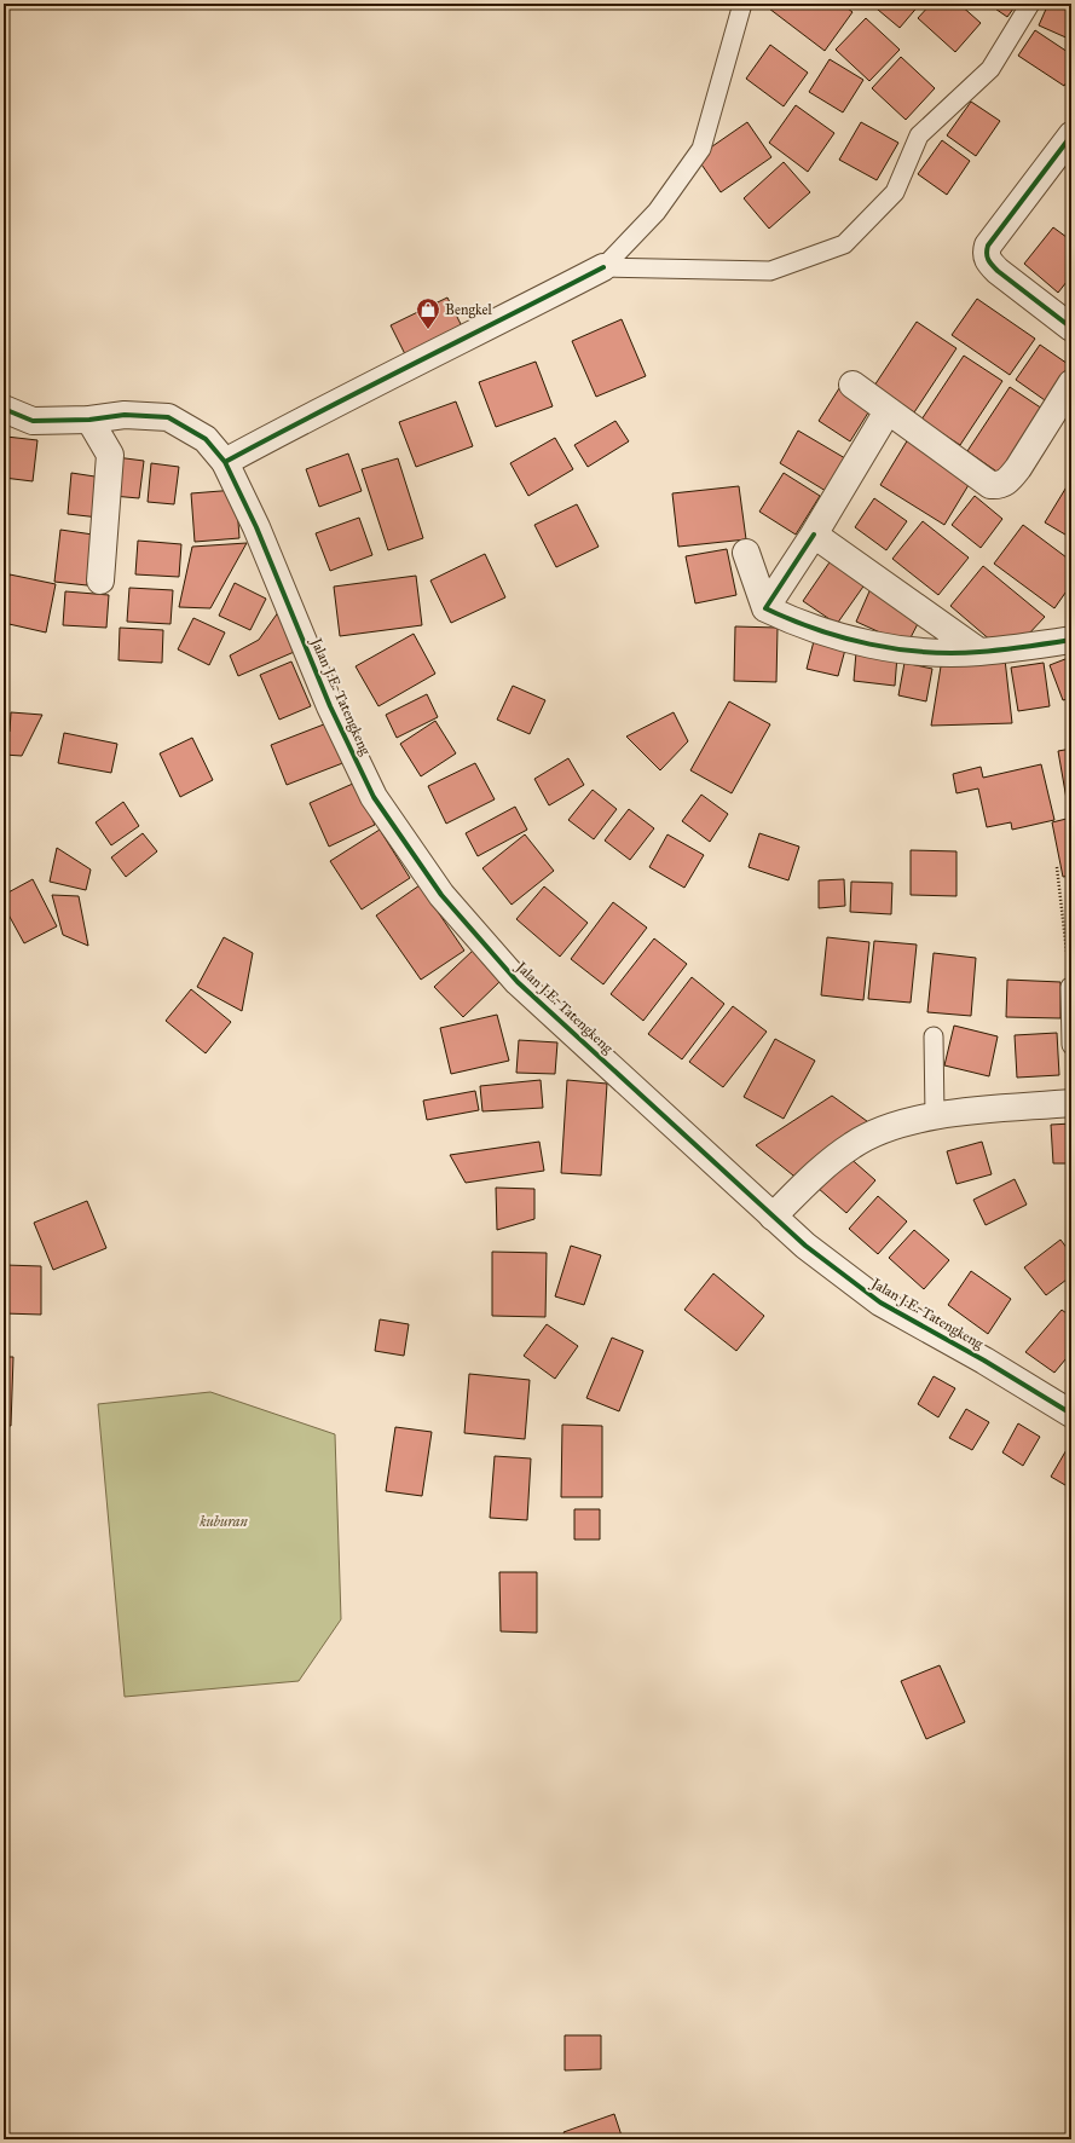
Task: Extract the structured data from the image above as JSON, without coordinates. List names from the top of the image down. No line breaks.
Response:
{"streets":{"street":["Jalan J.E. Tatengkeng"]},"parks":["kuburan"],"places":{"shop":["Bengkel"]}}
